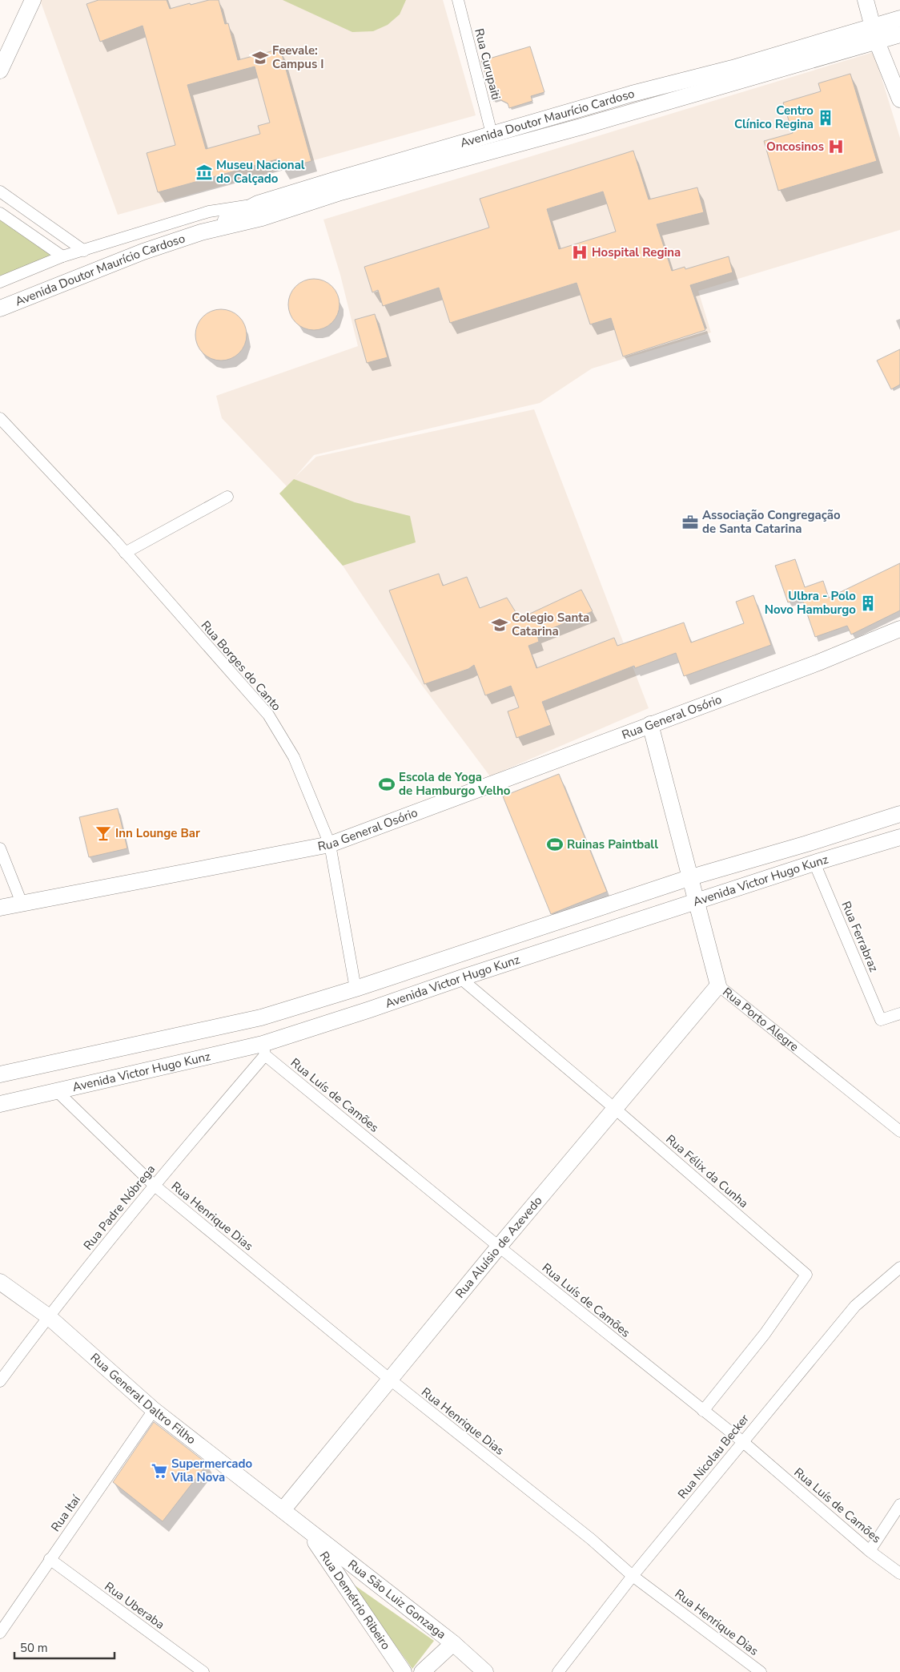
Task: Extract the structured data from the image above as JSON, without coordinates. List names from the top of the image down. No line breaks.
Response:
{"streets":{"main road":["Avenida Doutor Maurício Cardoso","Rua General Osório","Avenida Victor Hugo Kunz","Rua Porto Alegre","Rua Aluísio de Azevedo","Rua General Daltro Filho","Rua São Luiz Gonzaga","Rua Demétrio Ribeiro"],"street":["Rua Curupaiti","Rua Borges do Canto","Rua Ferrabraz","Rua Luís de Camões","Rua Félix da Cunha","Rua Padre Nóbrega","Rua Henrique Dias","Rua Nicolau Becker","Rua Itaí","Rua Uberaba"]},"crossings":[["Rua Curupaiti","Avenida Doutor Maurício Cardoso"],["Rua Borges do Canto","Rua General Osório"],["Rua Borges do Canto","Avenida Victor Hugo Kunz"],["Rua General Osório","Rua Porto Alegre"],["Avenida Victor Hugo Kunz","Rua Ferrabraz"],["Avenida Victor Hugo Kunz","Rua Porto Alegre"],["Avenida Victor Hugo Kunz","Rua Luís de Camões"],["Avenida Victor Hugo Kunz","Rua Félix da Cunha"],["Avenida Victor Hugo Kunz","Rua Padre Nóbrega"],["Avenida Victor Hugo Kunz","Rua Henrique Dias"],["Rua Porto Alegre","Rua Aluísio de Azevedo"],["Rua Luís de Camões","Rua Félix da Cunha"],["Rua Luís de Camões","Rua Padre Nóbrega"],["Rua Luís de Camões","Rua Aluísio de Azevedo"],["Rua Luís de Camões","Rua Nicolau Becker"],["Rua Félix da Cunha","Rua Aluísio de Azevedo"],["Rua Padre Nóbrega","Rua Henrique Dias"],["Rua Padre Nóbrega","Rua General Daltro Filho"],["Rua Henrique Dias","Rua Aluísio de Azevedo"],["Rua Henrique Dias","Rua Nicolau Becker"],["Rua Aluísio de Azevedo","Rua General Daltro Filho"],["Rua General Daltro Filho","Rua Itaí"],["Rua General Daltro Filho","Rua São Luiz Gonzaga"],["Rua General Daltro Filho","Rua Demétrio Ribeiro"],["Rua Itaí","Rua Uberaba"],["Rua São Luiz Gonzaga","Rua Demétrio Ribeiro"]],"places":{"school or university":["Feevale: Campus I","Colegio Santa Catarina"],"building":["Centro Clínico Regina","Ulbra - Polo Novo Hamburgo"],"hospital":["Oncosinos","Hospital Regina"],"museum":["Museu Nacional do Calçado"],"office":["Associação Congregação de Santa Catarina"],"sports":["Escola de Yoga de Hamburgo Velho","Ruinas Paintball"],"bar":["Inn Lounge Bar"],"supermarket":["Supermercado Vila Nova"]},"scale_bar":"50 m"}
